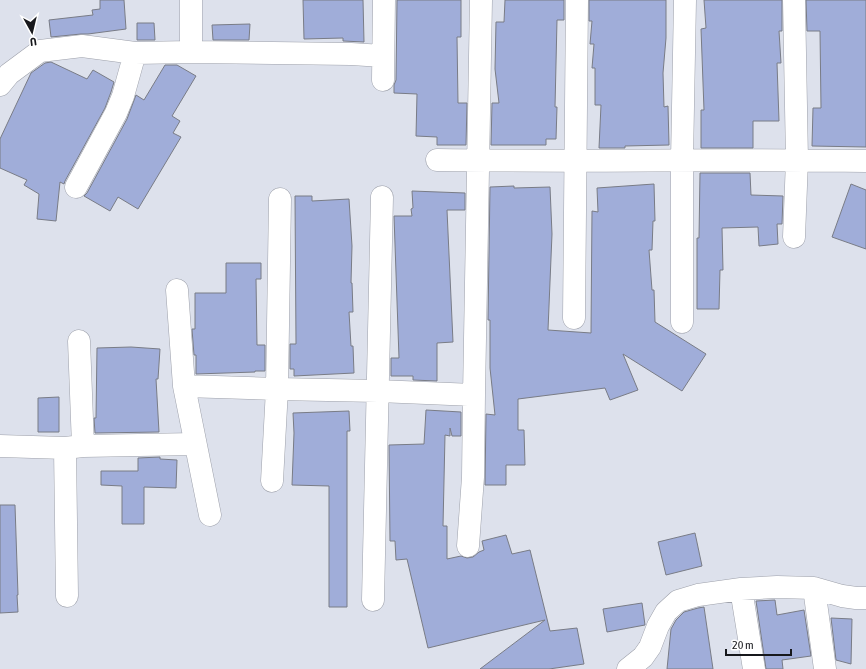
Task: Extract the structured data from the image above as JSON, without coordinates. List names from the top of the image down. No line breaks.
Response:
{"scale_bar":"20 m","north":"bottom"}
